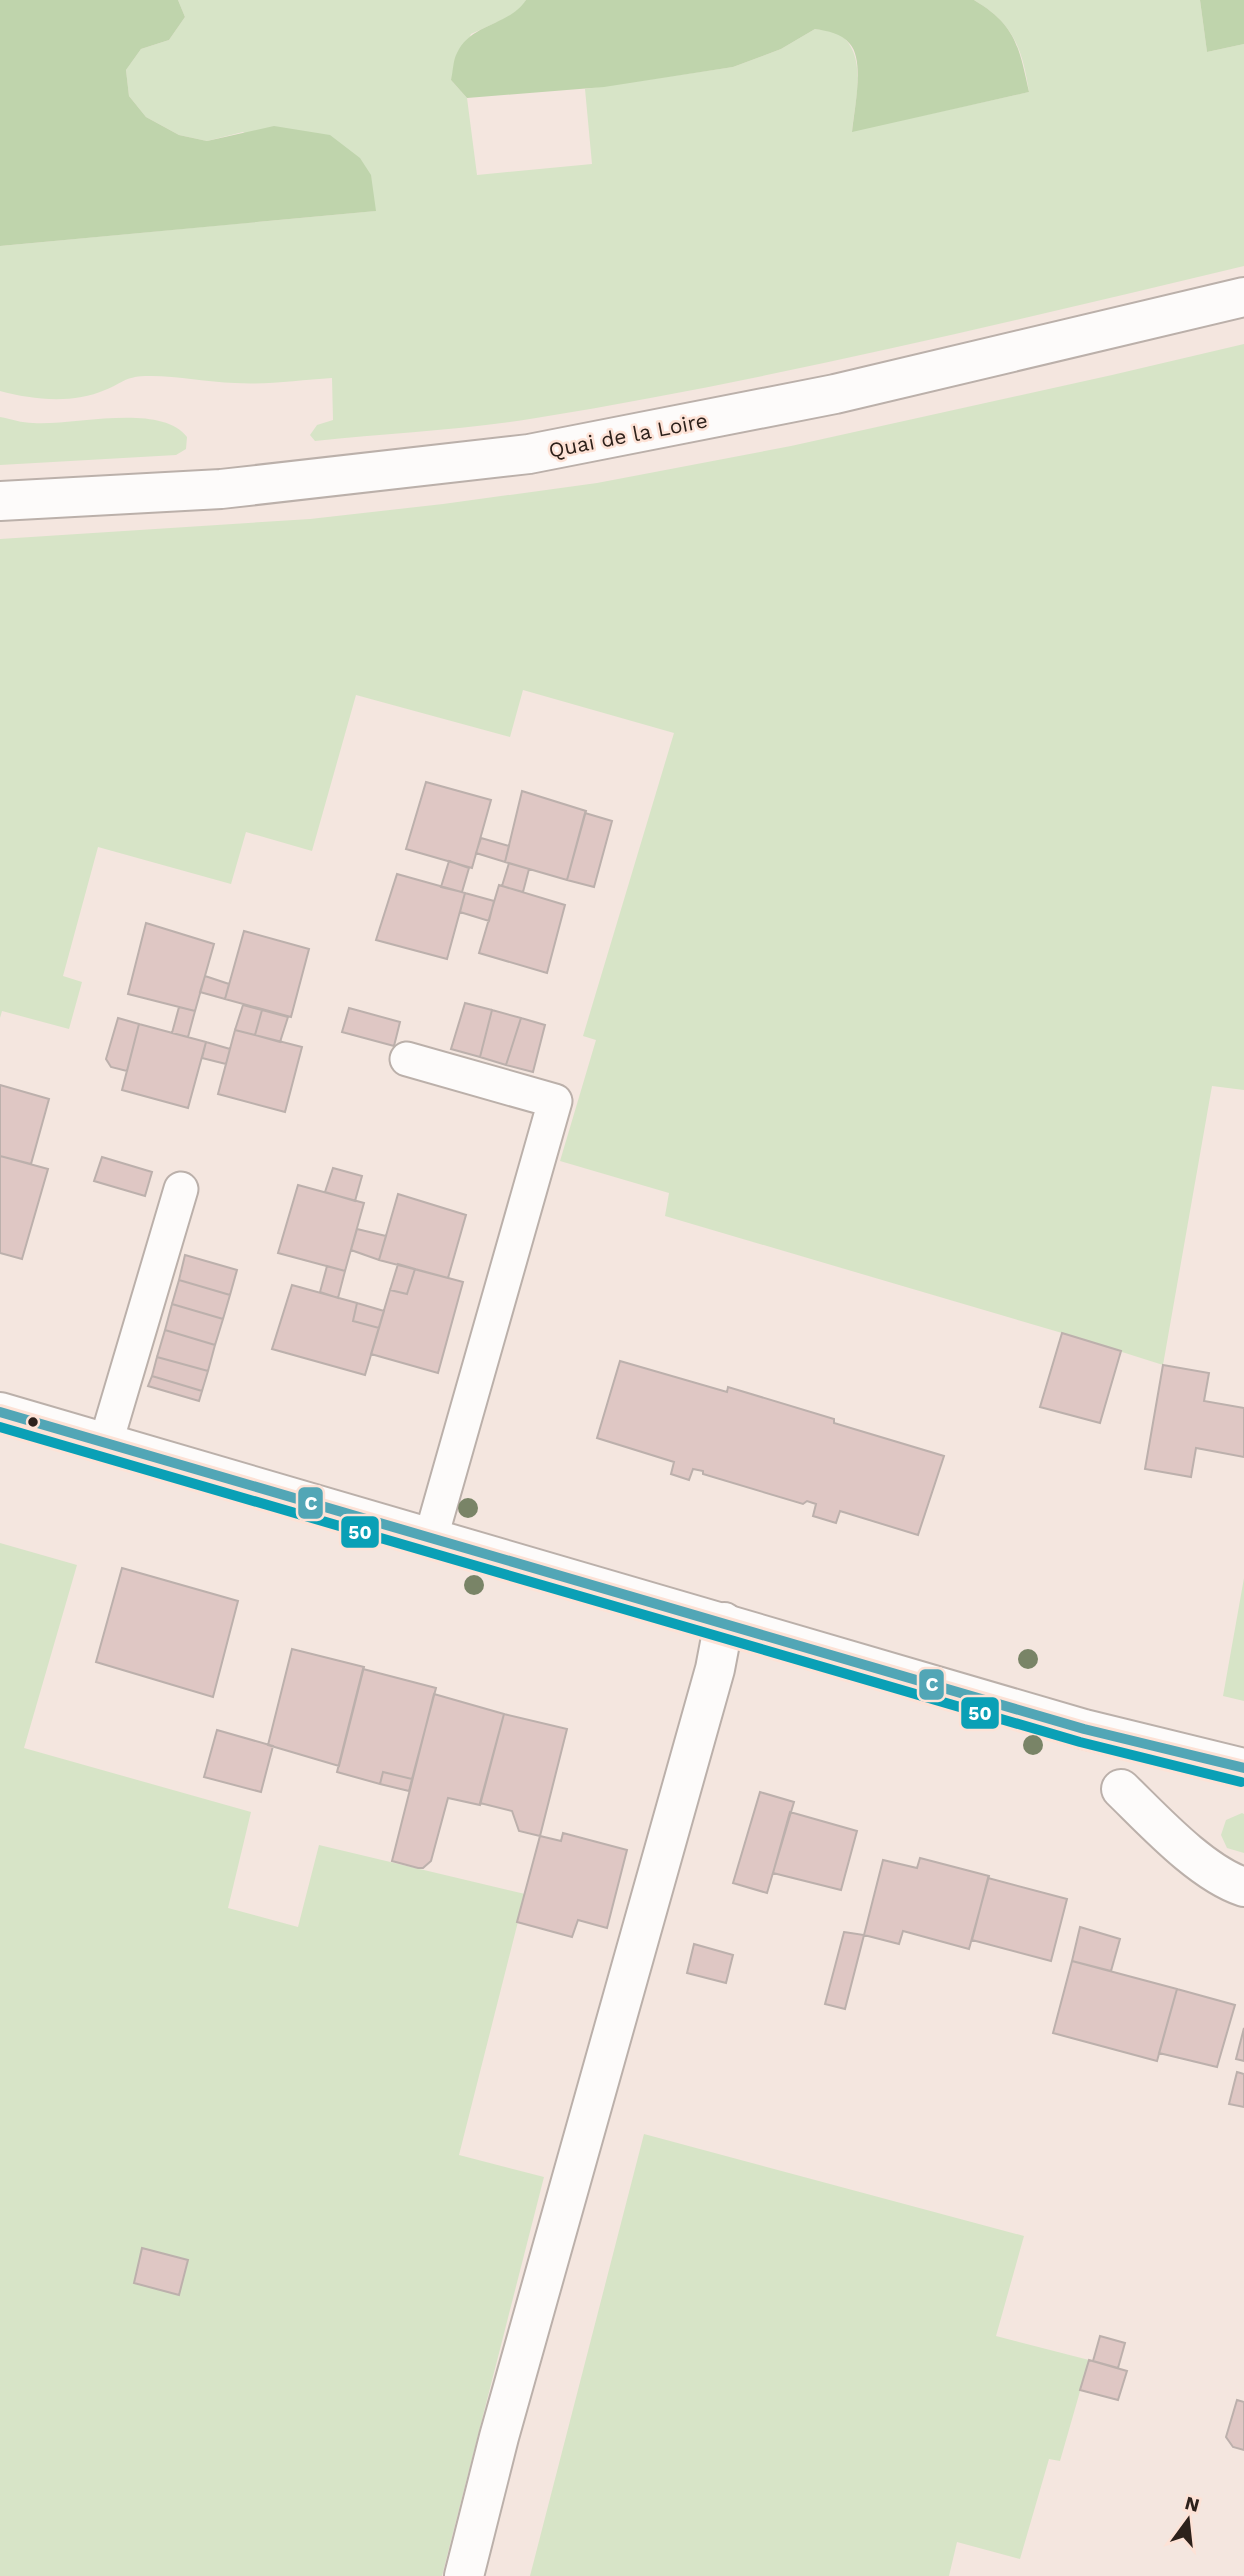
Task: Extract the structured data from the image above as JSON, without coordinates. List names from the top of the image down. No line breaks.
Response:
{"streets":{"street":["Quai de la Loire"]},"lines":["transit line C","transit line 50"],"north":"top"}
